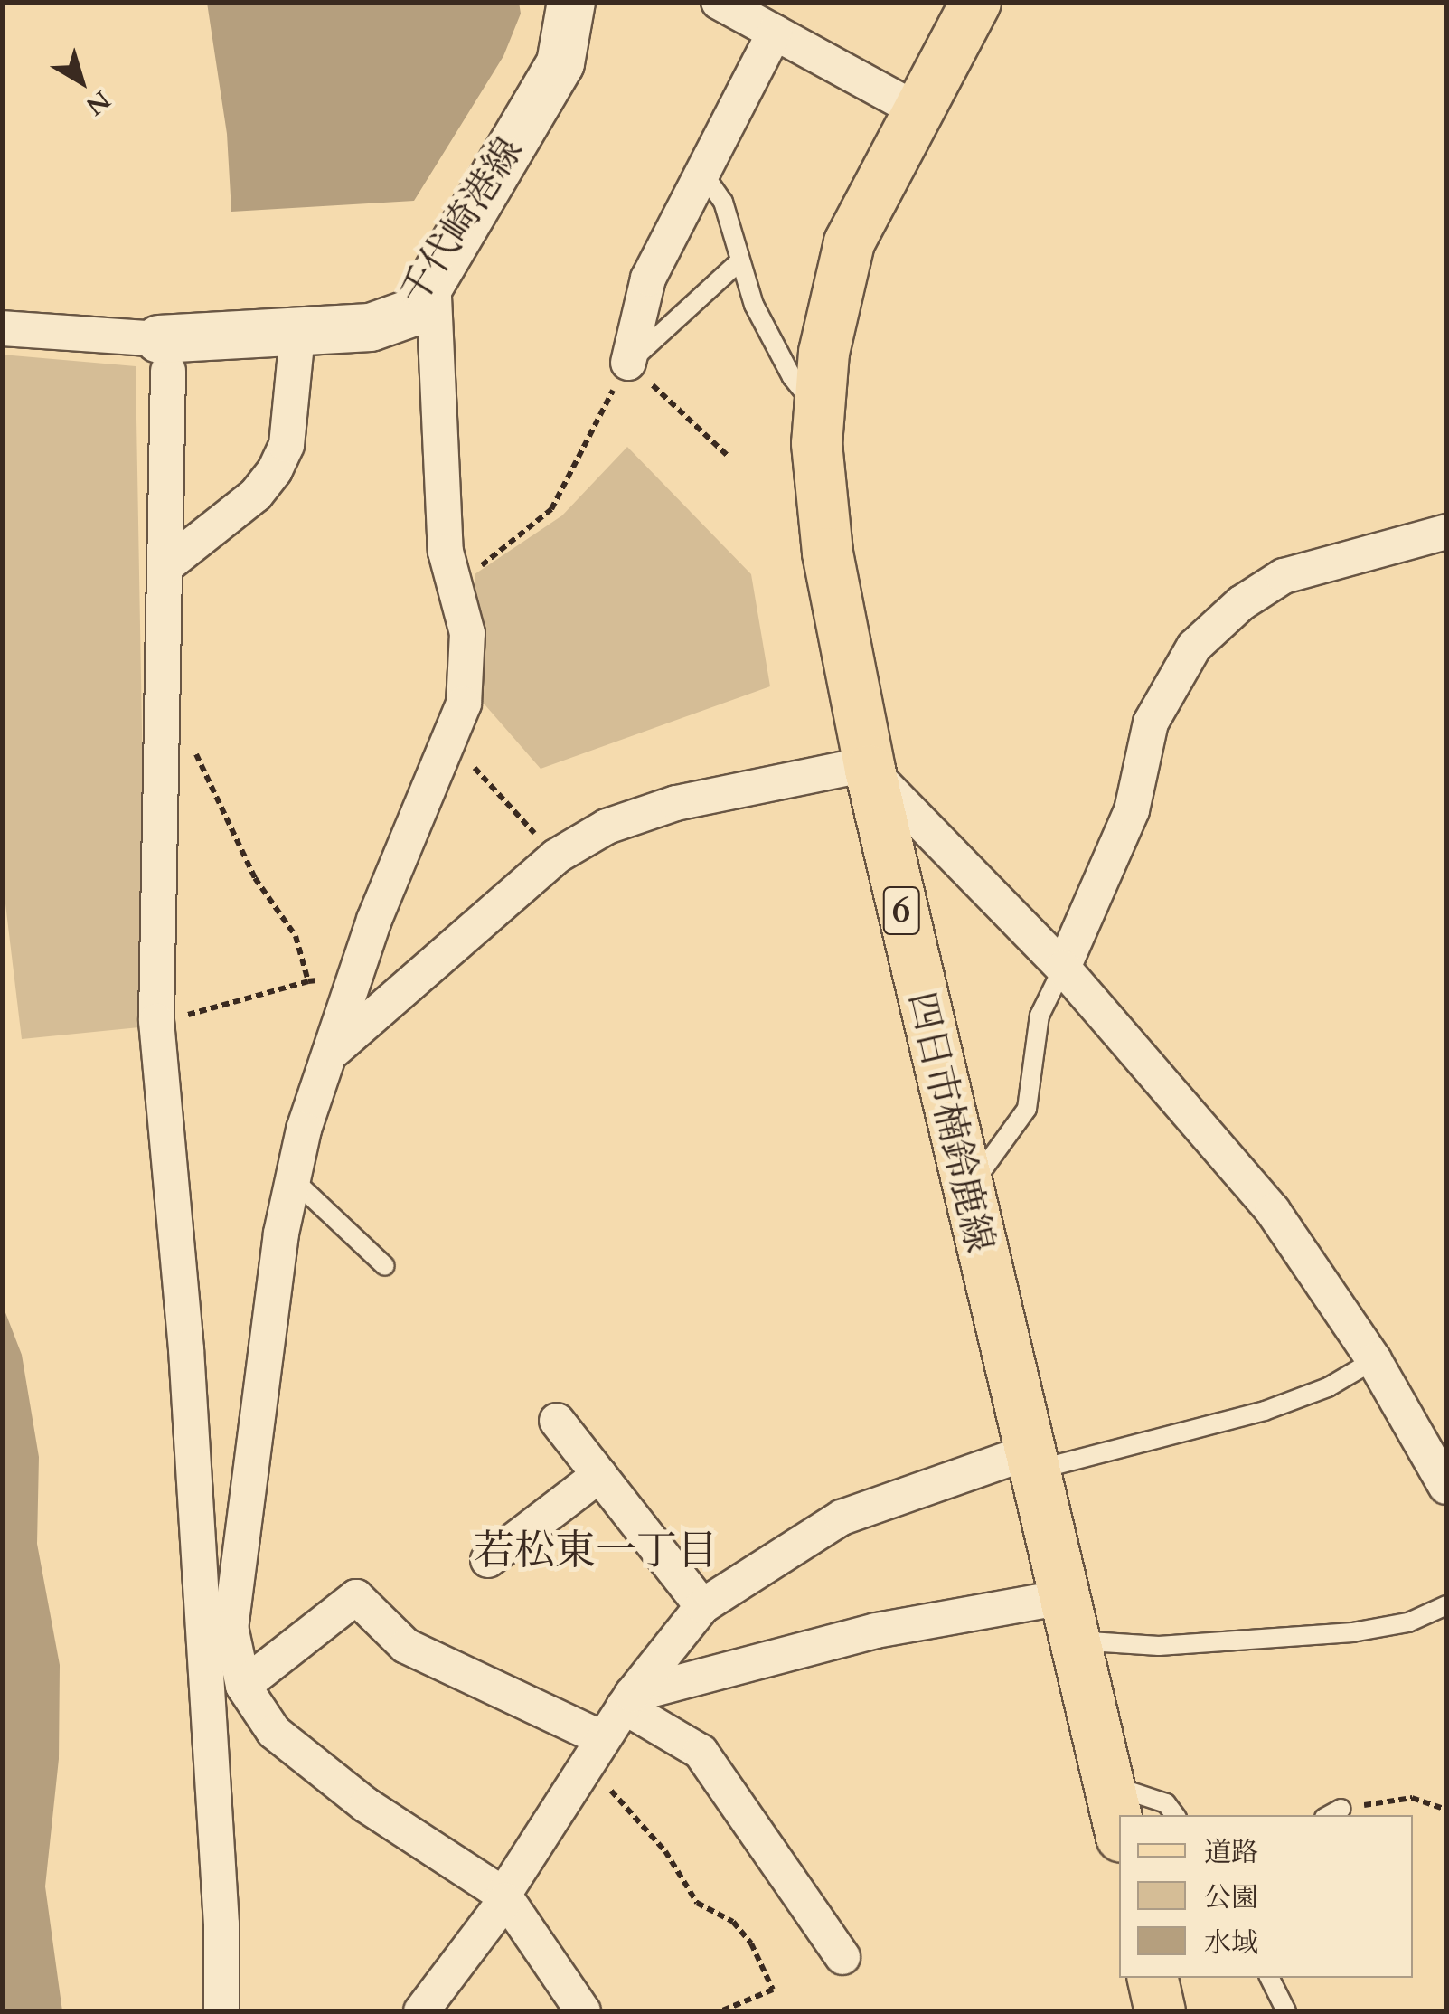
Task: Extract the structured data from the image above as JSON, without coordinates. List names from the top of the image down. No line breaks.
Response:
{"streets":{"main road":["千代崎港線","6","四日市楠鈴鹿線"]},"districts":["若松東一丁目"],"legend":["道路","公園","水域"],"north":"bottom right"}
